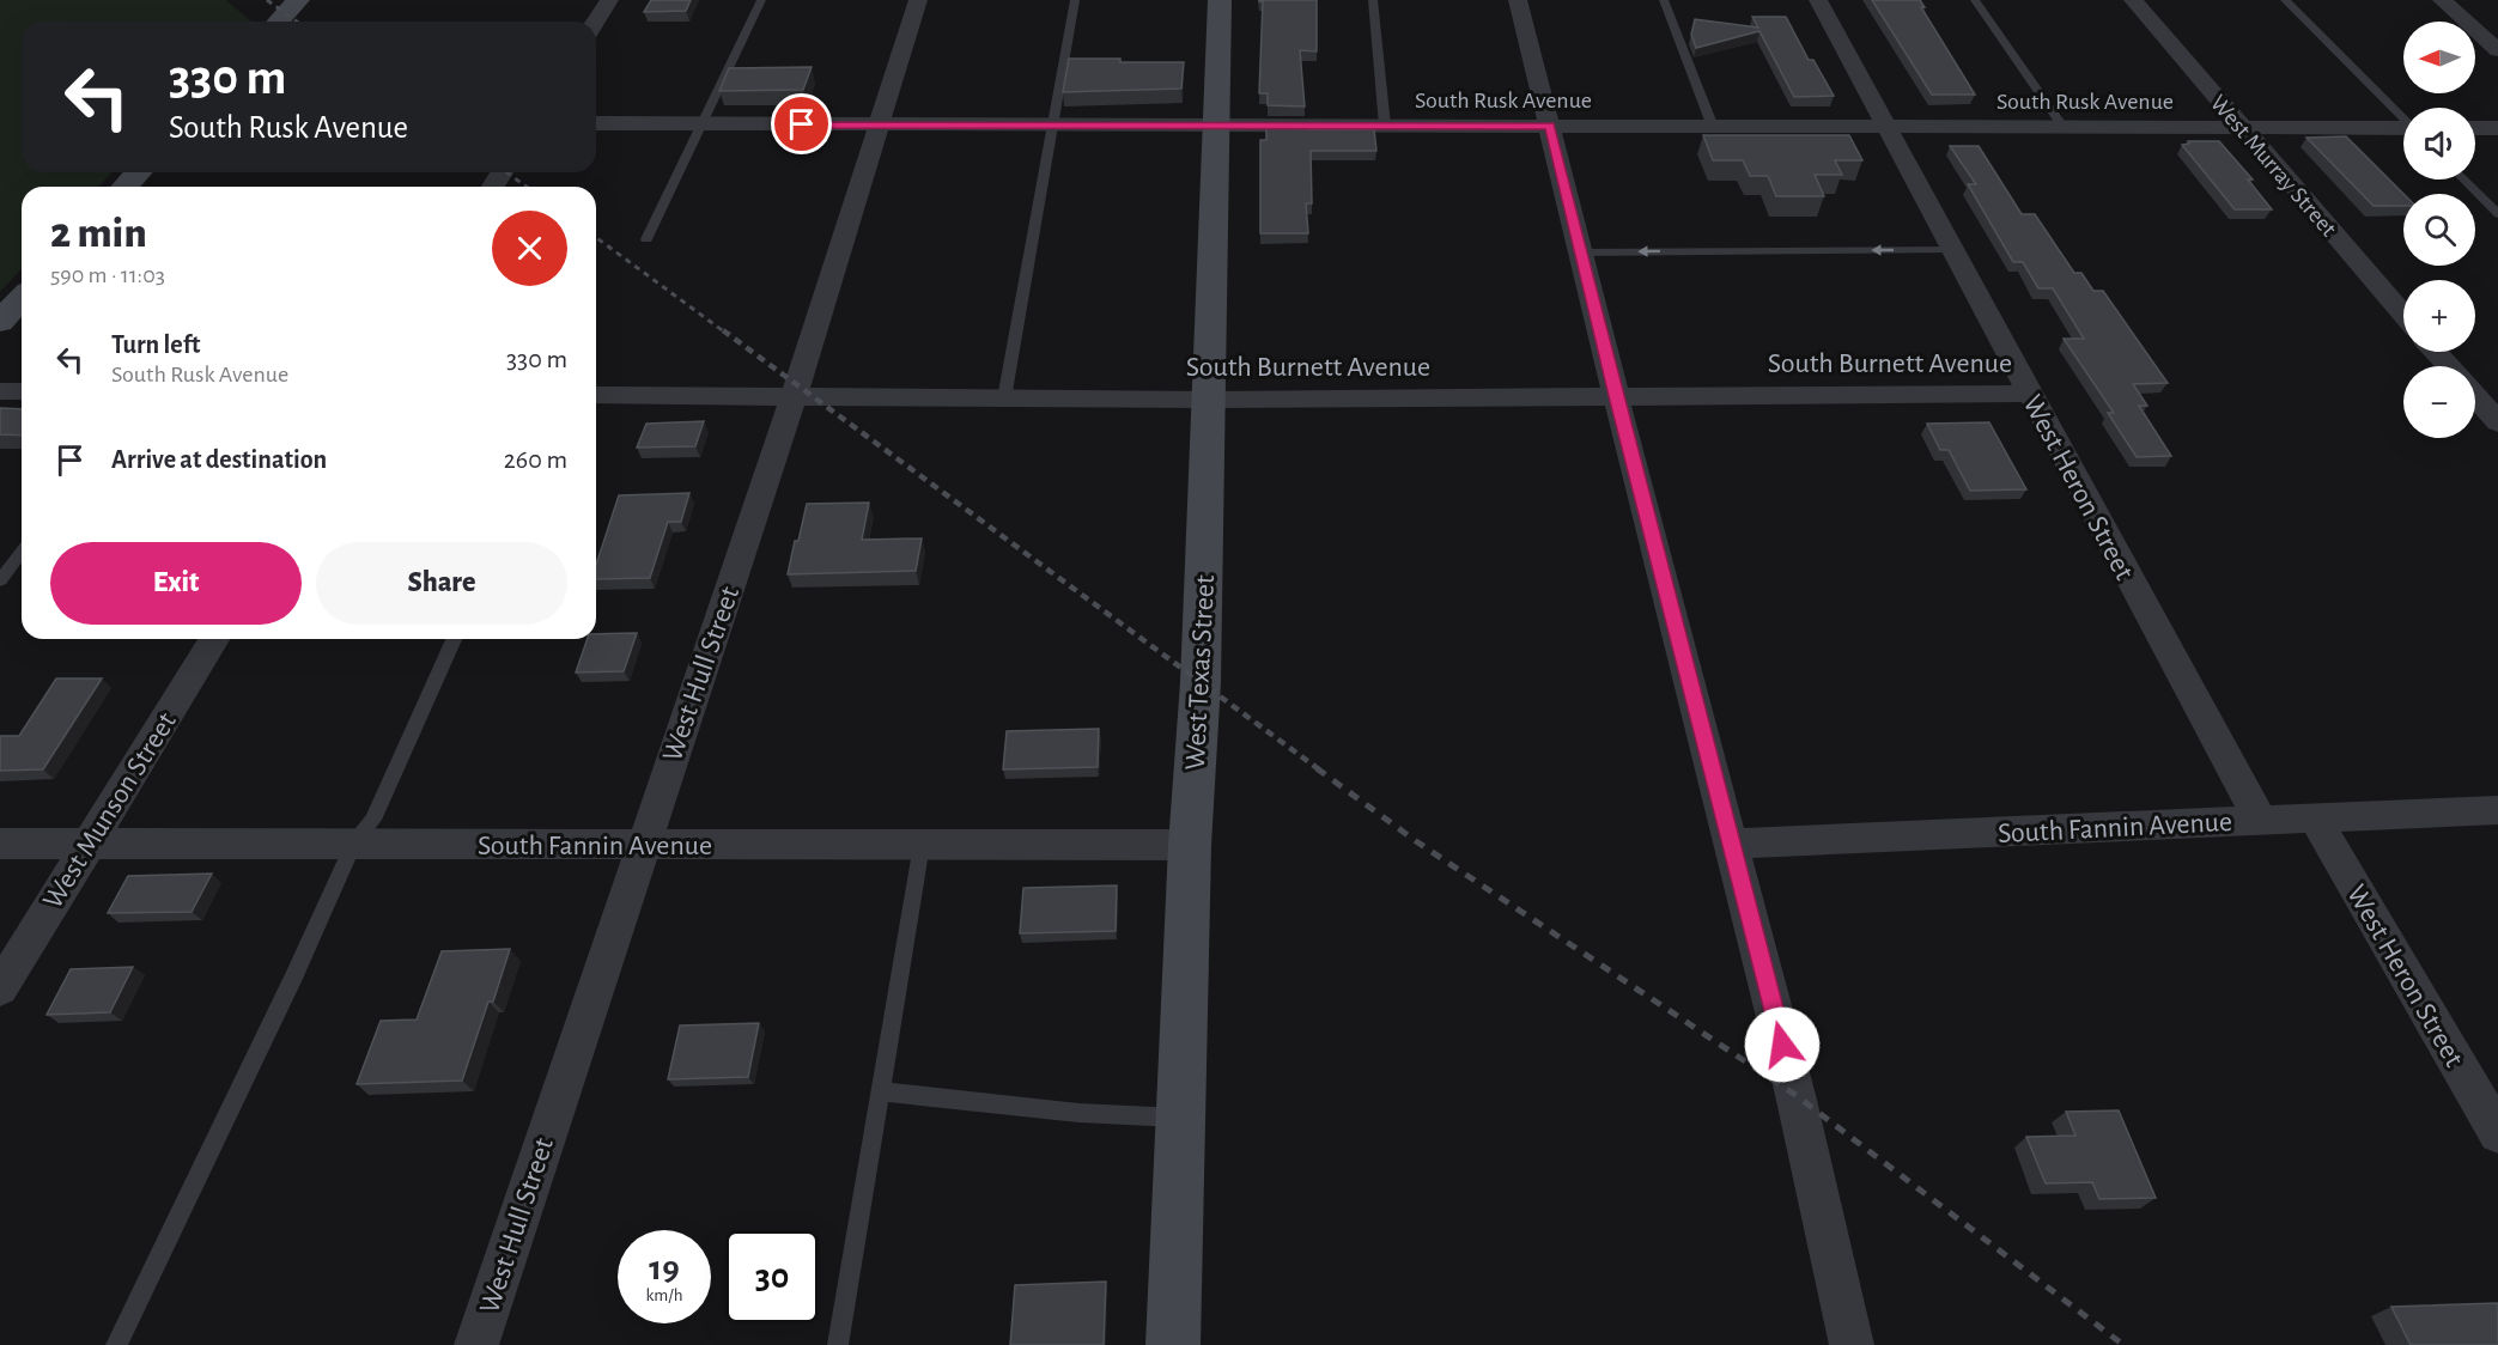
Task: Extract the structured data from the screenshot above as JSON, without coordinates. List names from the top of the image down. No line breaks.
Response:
{"streets":{"street":["South Rusk Avenue","West Murray Street","South Burnett Avenue","West Heron Street","West Texas Street","West Hull Street","West Munson Street","South Fannin Avenue"]},"crossings":[["South Rusk Avenue","West Murray Street"],["South Rusk Avenue","West Heron Street"],["South Rusk Avenue","West Texas Street"],["South Rusk Avenue","West Hull Street"],["South Burnett Avenue","West Heron Street"],["South Burnett Avenue","West Texas Street"],["South Burnett Avenue","West Hull Street"],["West Heron Street","South Fannin Avenue"],["West Texas Street","South Fannin Avenue"],["West Hull Street","South Fannin Avenue"],["West Munson Street","South Fannin Avenue"]],"north":"left","page":{"map_buttons":["+","−"],"turn":["330 m","South Rusk Avenue"],"heading":["2 min","590 m · 11:03"],"list":[{"name":"Turn left","note":"South Rusk Avenue","value":"330 m"},{"name":"Arrive at destination","value":"260 m"}],"buttons":["Exit","Share"],"speed":"19 km/h","limit":"30"}}
